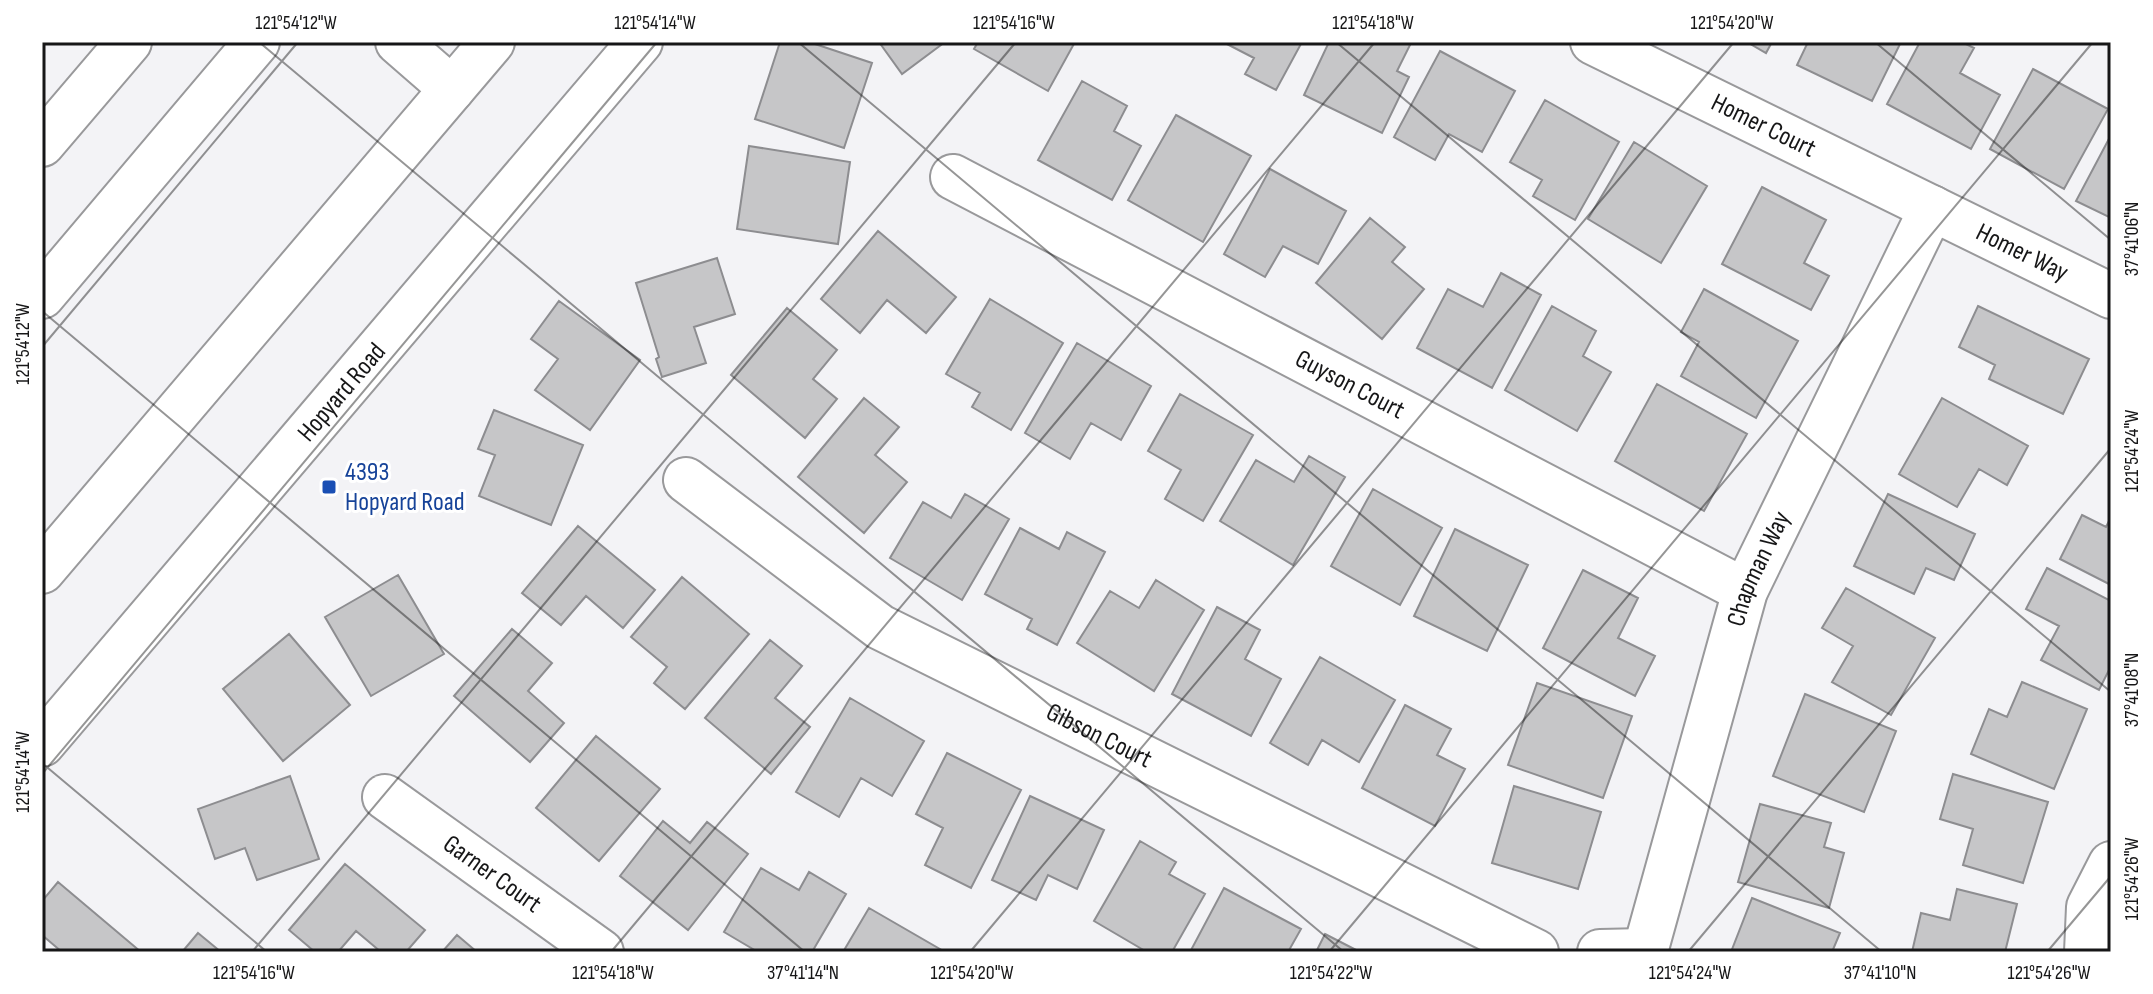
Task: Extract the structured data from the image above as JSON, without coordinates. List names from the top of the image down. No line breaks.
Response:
{"streets":{"street":["Homer Court","Homer Way","Guyson Court","Hopyard Road","Chapman Way","Gibson Court","Garner Court"]},"crossings":[["Homer Court","Homer Way"],["Homer Court","Chapman Way"],["Homer Way","Chapman Way"],["Guyson Court","Chapman Way"]],"places":{"transit":["4393 Hopyard Road"]},"coordinates":["121°54'12\"W","121°54'14\"W","121°54'16\"W","121°54'18\"W","121°54'20\"W","37°41'06\"N","121°54'24\"W","37°41'08\"N","121°54'26\"W","37°41'14\"N","121°54'22\"W","37°41'10\"N"]}
